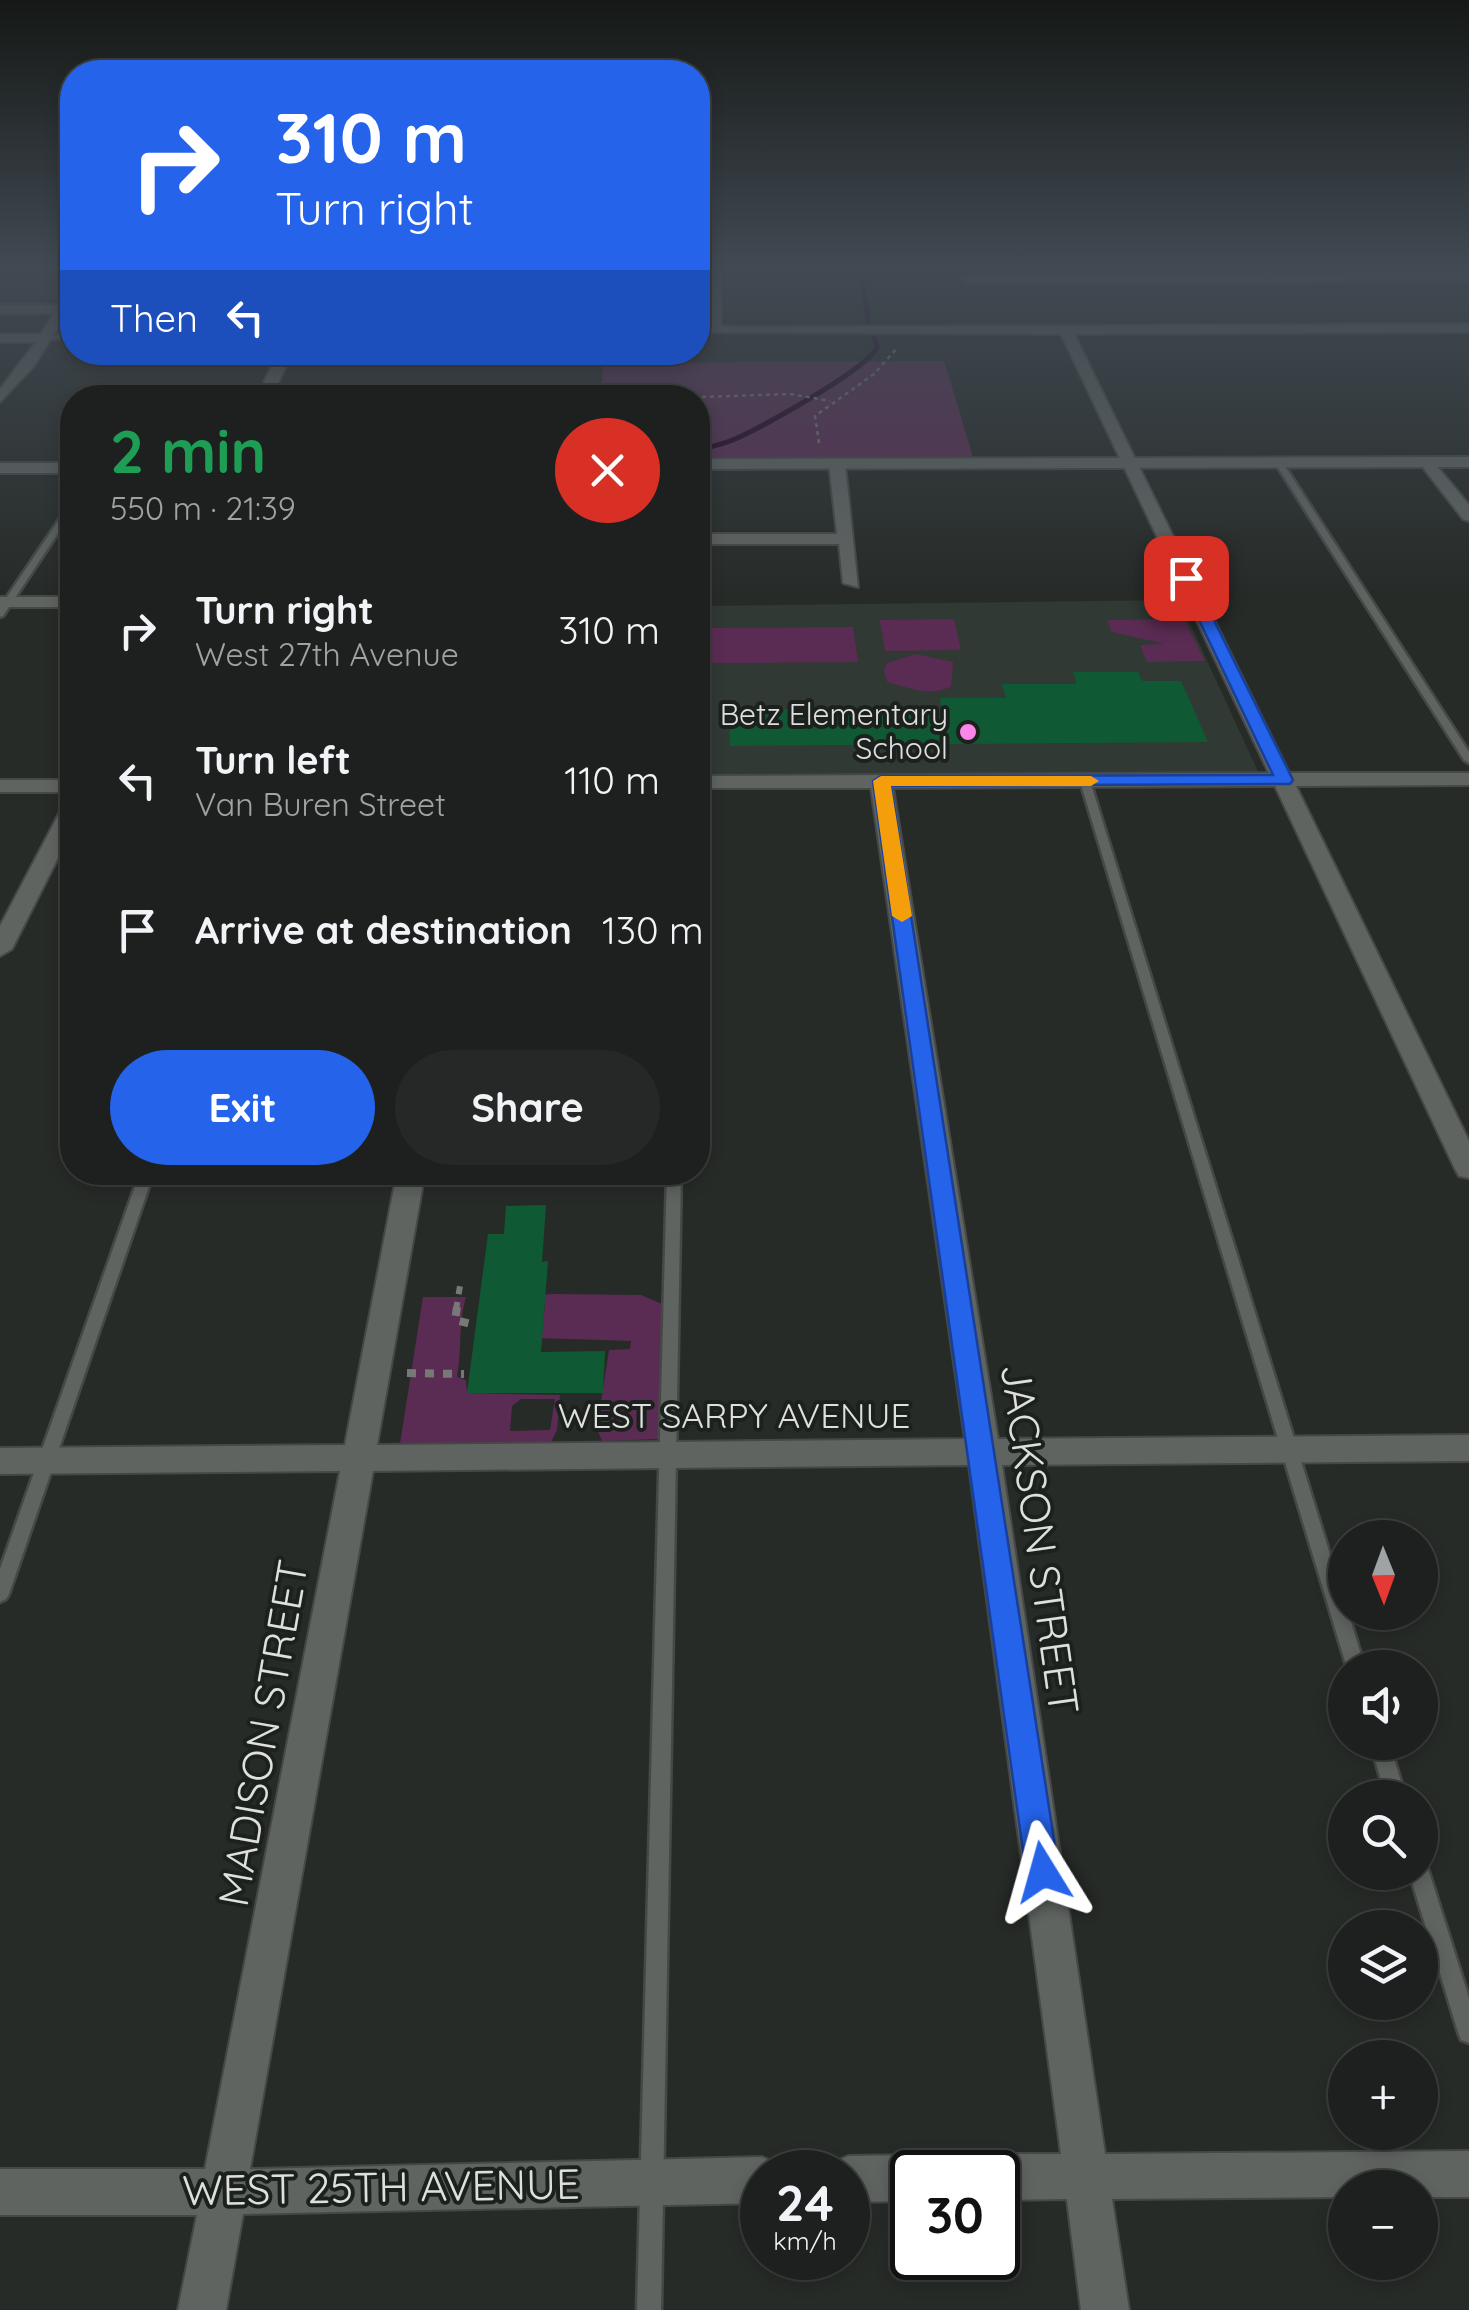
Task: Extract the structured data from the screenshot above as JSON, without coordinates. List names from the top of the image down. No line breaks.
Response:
{"streets":{"street":["WEST SARPY AVENUE","JACKSON STREET","MADISON STREET","WEST 25TH AVENUE"]},"crossings":[["WEST SARPY AVENUE","JACKSON STREET"],["WEST SARPY AVENUE","MADISON STREET"],["MADISON STREET","WEST 25TH AVENUE"]],"places":["Betz Elementary School"],"north":"bottom","page":{"turn":["310 m","Turn right"],"then":"Then","heading":["2 min","550 m · 21:39"],"list":[{"name":"Turn right","note":"West 27th Avenue","value":"310 m"},{"name":"Turn left","note":"Van Buren Street","value":"110 m"},{"name":"Arrive at destination","value":"130 m"}],"buttons":["Exit","Share"],"map_buttons":["+","−"],"speed":"24 km/h","limit":"30"}}
